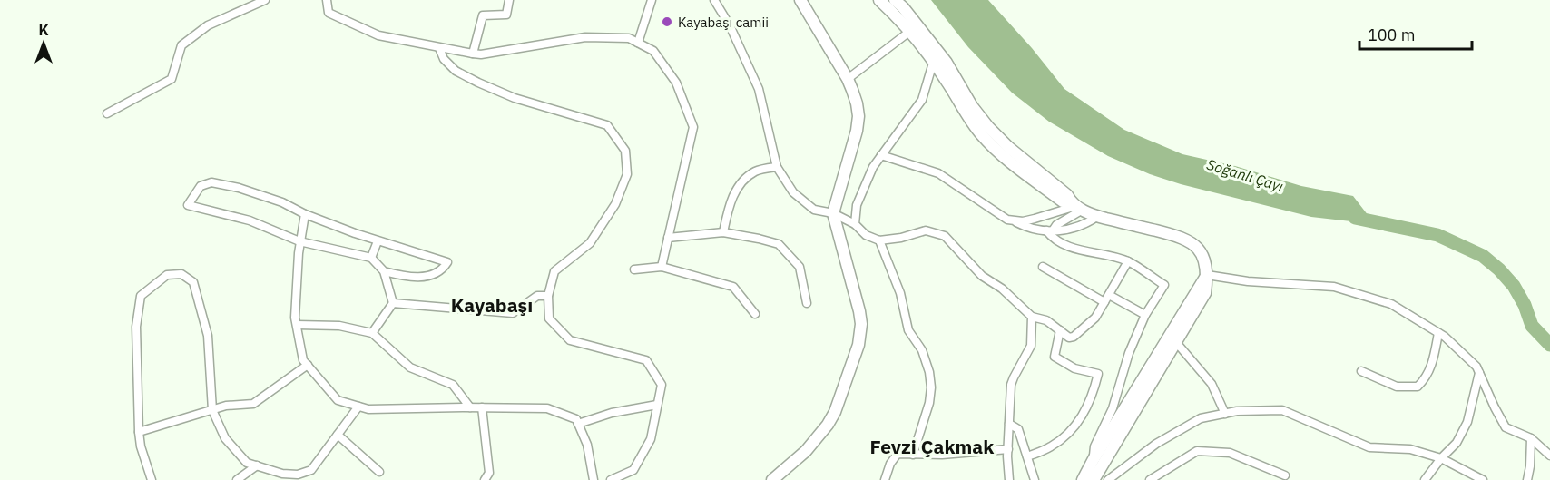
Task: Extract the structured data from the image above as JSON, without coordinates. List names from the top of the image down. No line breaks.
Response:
{"districts":["Kayabaşı","Fevzi Çakmak"],"water":["Soğanlı Çayı"],"places":["Kayabaşı camii"],"scale_bar":"100 m","north":"top"}
